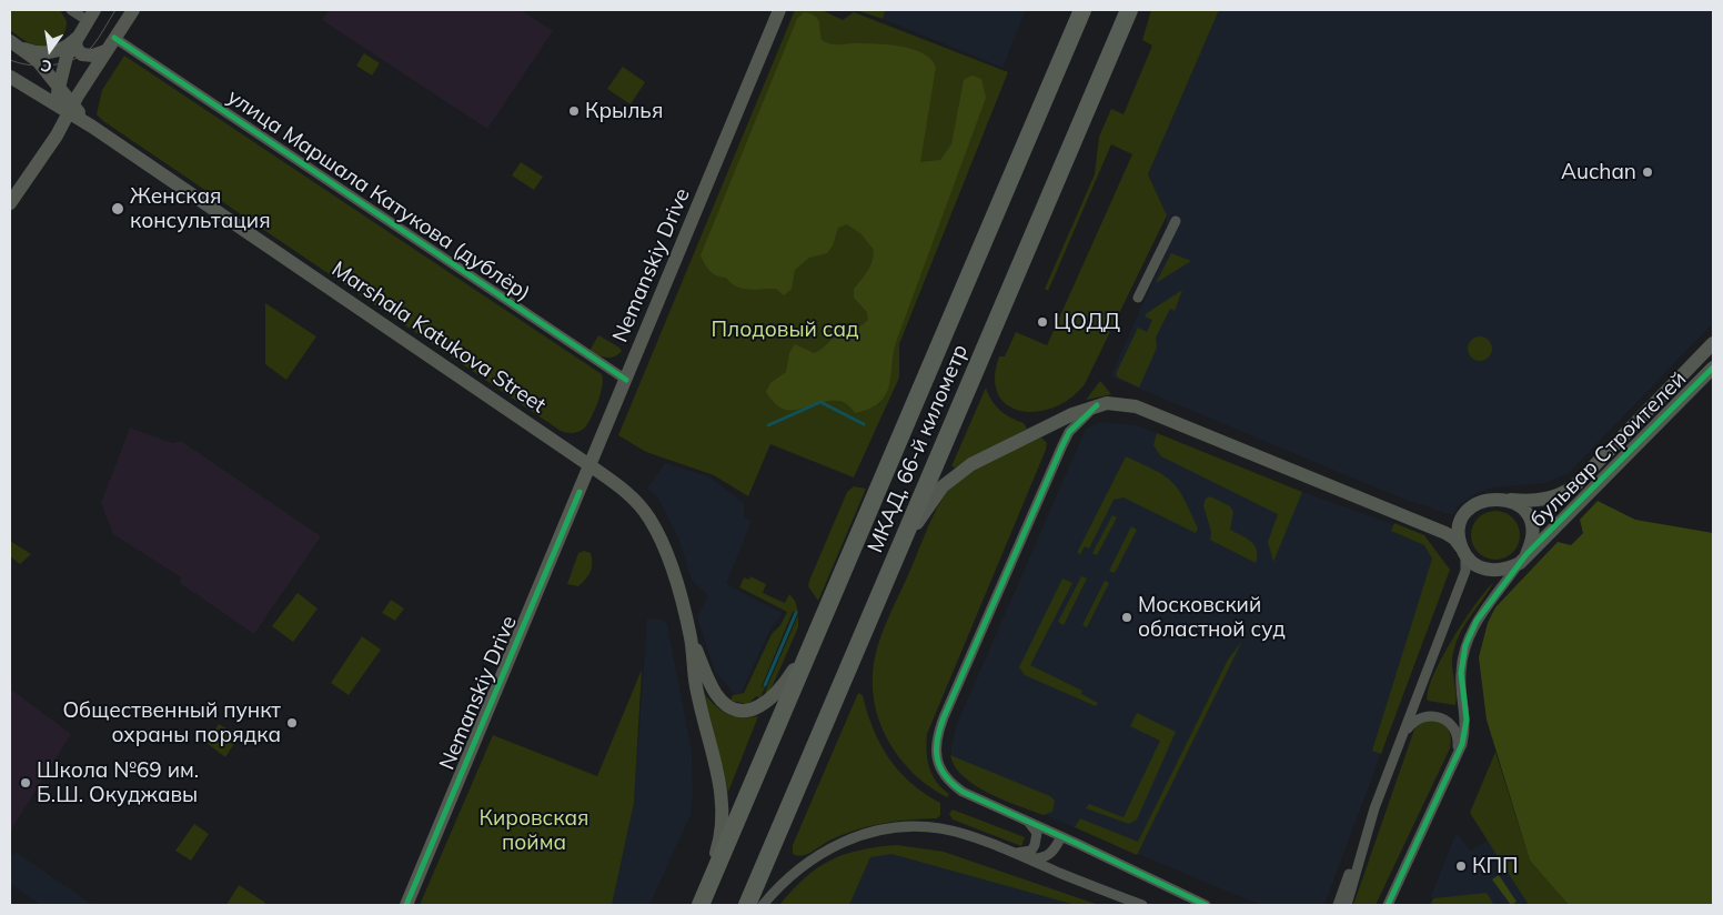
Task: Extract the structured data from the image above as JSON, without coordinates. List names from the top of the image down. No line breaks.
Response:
{"streets":{"highway":["МКАД, 66-й километр"],"street":["улица Маршала Катукова (дублёр)","Nemanskiy Drive","Marshala Katukova Street","бульвар Строителей"]},"crossings":[["улица Маршала Катукова (дублёр)","Nemanskiy Drive"],["Nemanskiy Drive","Marshala Katukova Street"],["Marshala Katukova Street","МКАД, 66-й километр"]],"parks":["Плодовый сад","Кировская пойма"],"places":["Крылья","Auchan","Женская консультация","ЦОДД","Московский областной суд","Общественный пункт охраны порядка","Школа №69 им. Б.Ш. Окуджавы","КПП"],"north":"bottom"}
